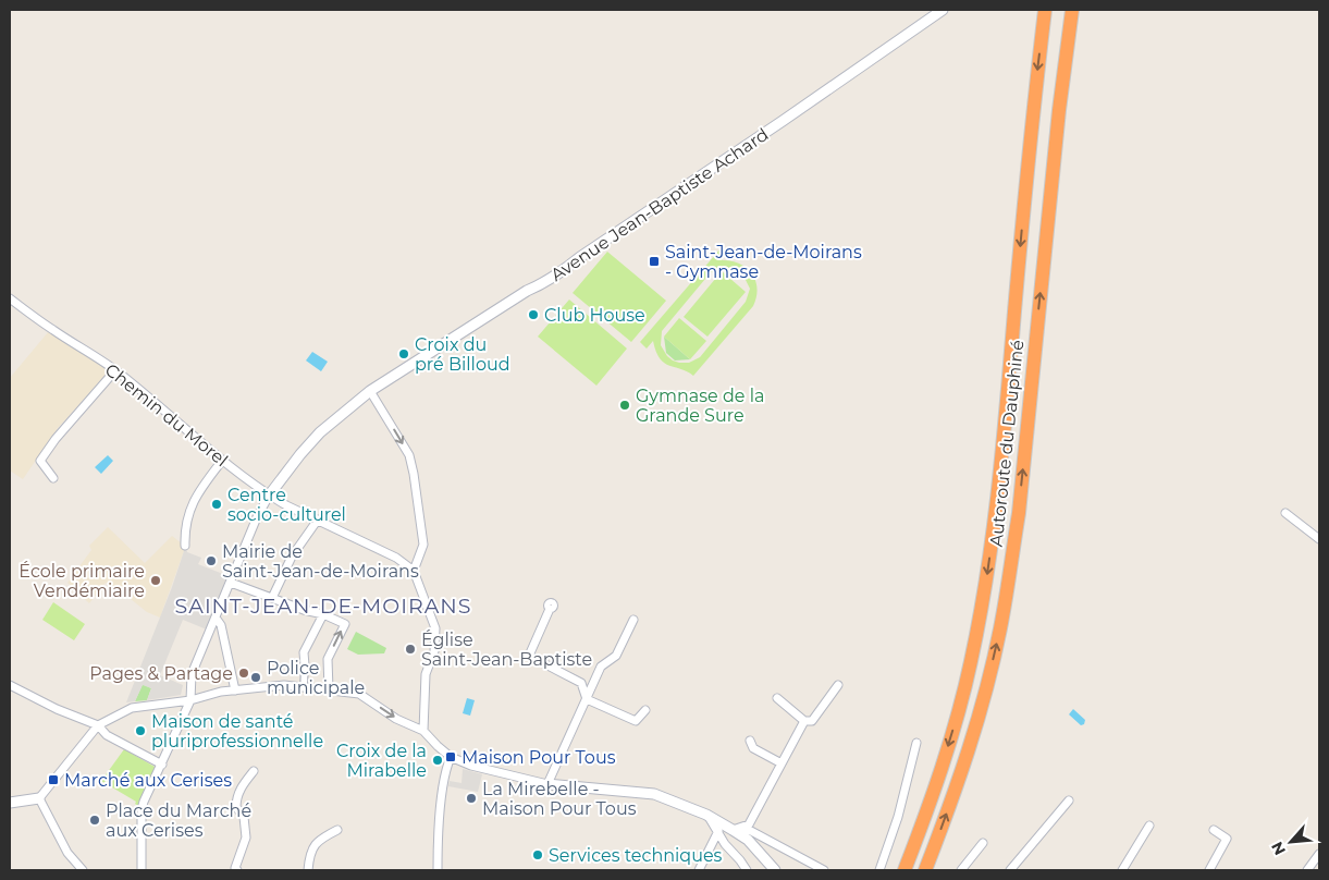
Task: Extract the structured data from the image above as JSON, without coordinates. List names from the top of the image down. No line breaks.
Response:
{"streets":{"highway":["Autoroute du Dauphiné"],"street":["Avenue Jean-Baptiste Achard","Chemin du Morel"]},"crossings":[["Avenue Jean-Baptiste Achard","Chemin du Morel"]],"districts":["SAINT-JEAN-DE-MOIRANS"],"places":{"transit":["Saint-Jean-de-Moirans - Gymnase","Maison Pour Tous","Marché aux Cerises"],"other":["Club House","Croix du pré Billoud","Gymnase de la Grande Sure","Centre socio-culturel","Mairie de Saint-Jean-de-Moirans","École primaire Vendémiaire","Église Saint-Jean-Baptiste","Pages & Partage","Police municipale","Maison de santé pluriprofessionnelle","Croix de la Mirabelle","La Mirebelle - Maison Pour Tous","Place du Marché aux Cerises","Services techniques"]},"north":"bottom left"}
